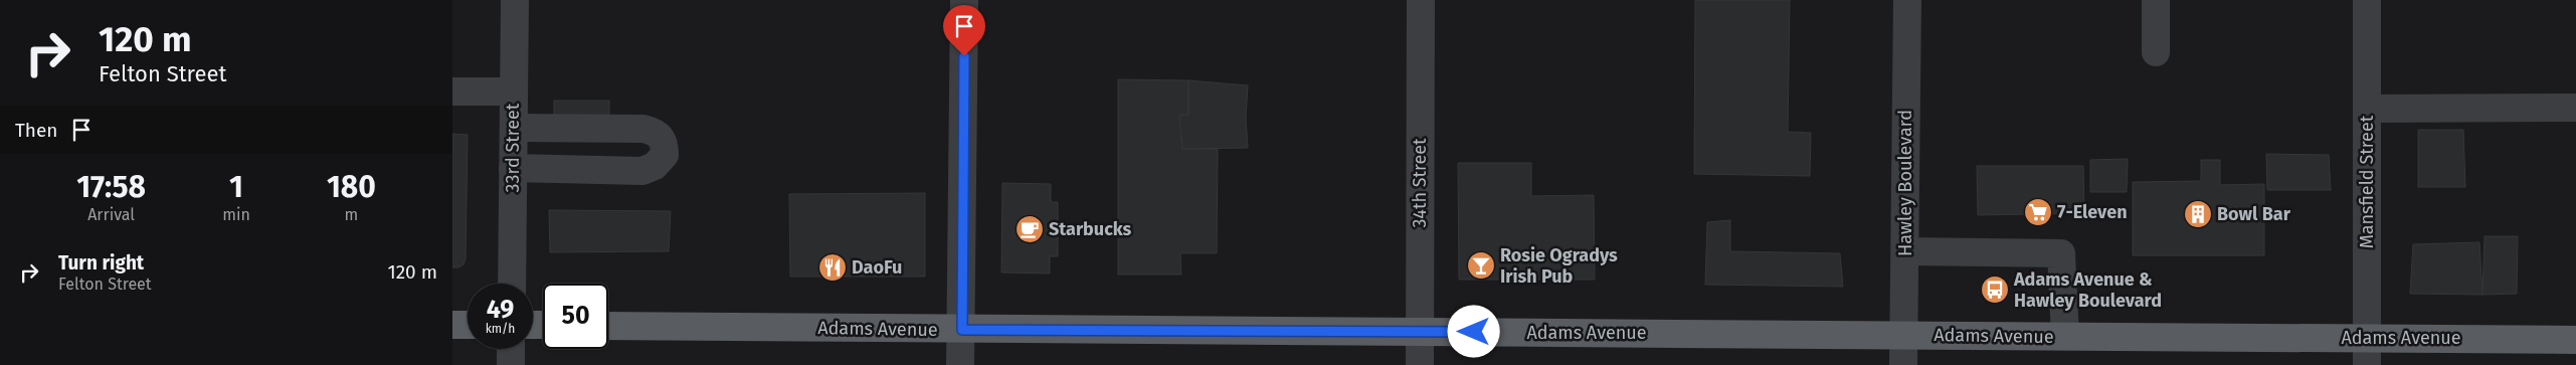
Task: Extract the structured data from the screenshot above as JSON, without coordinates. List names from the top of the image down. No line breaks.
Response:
{"streets":{"main road":["Adams Avenue"],"street":["33rd Street","Mansfield Street","34th Street","Hawley Boulevard"]},"crossings":[["Mansfield Street","Adams Avenue"],["34th Street","Adams Avenue"],["Hawley Boulevard","Adams Avenue"]],"places":{"supermarket":["7-Eleven"],"building":["Bowl Bar"],"cafe":["Starbucks"],"bar":["Rosie Ogradys Irish Pub"],"restaurant":["DaoFu"],"bus stop":["Adams Avenue & Hawley Boulevard"]},"page":{"turn":["120 m","Felton Street"],"then":"Then","eta":["17:58","Arrival","1","min","180","m"],"list":[{"name":"Turn right","note":"Felton Street","value":"120 m"}],"speed":"49 km/h","limit":"50"}}
